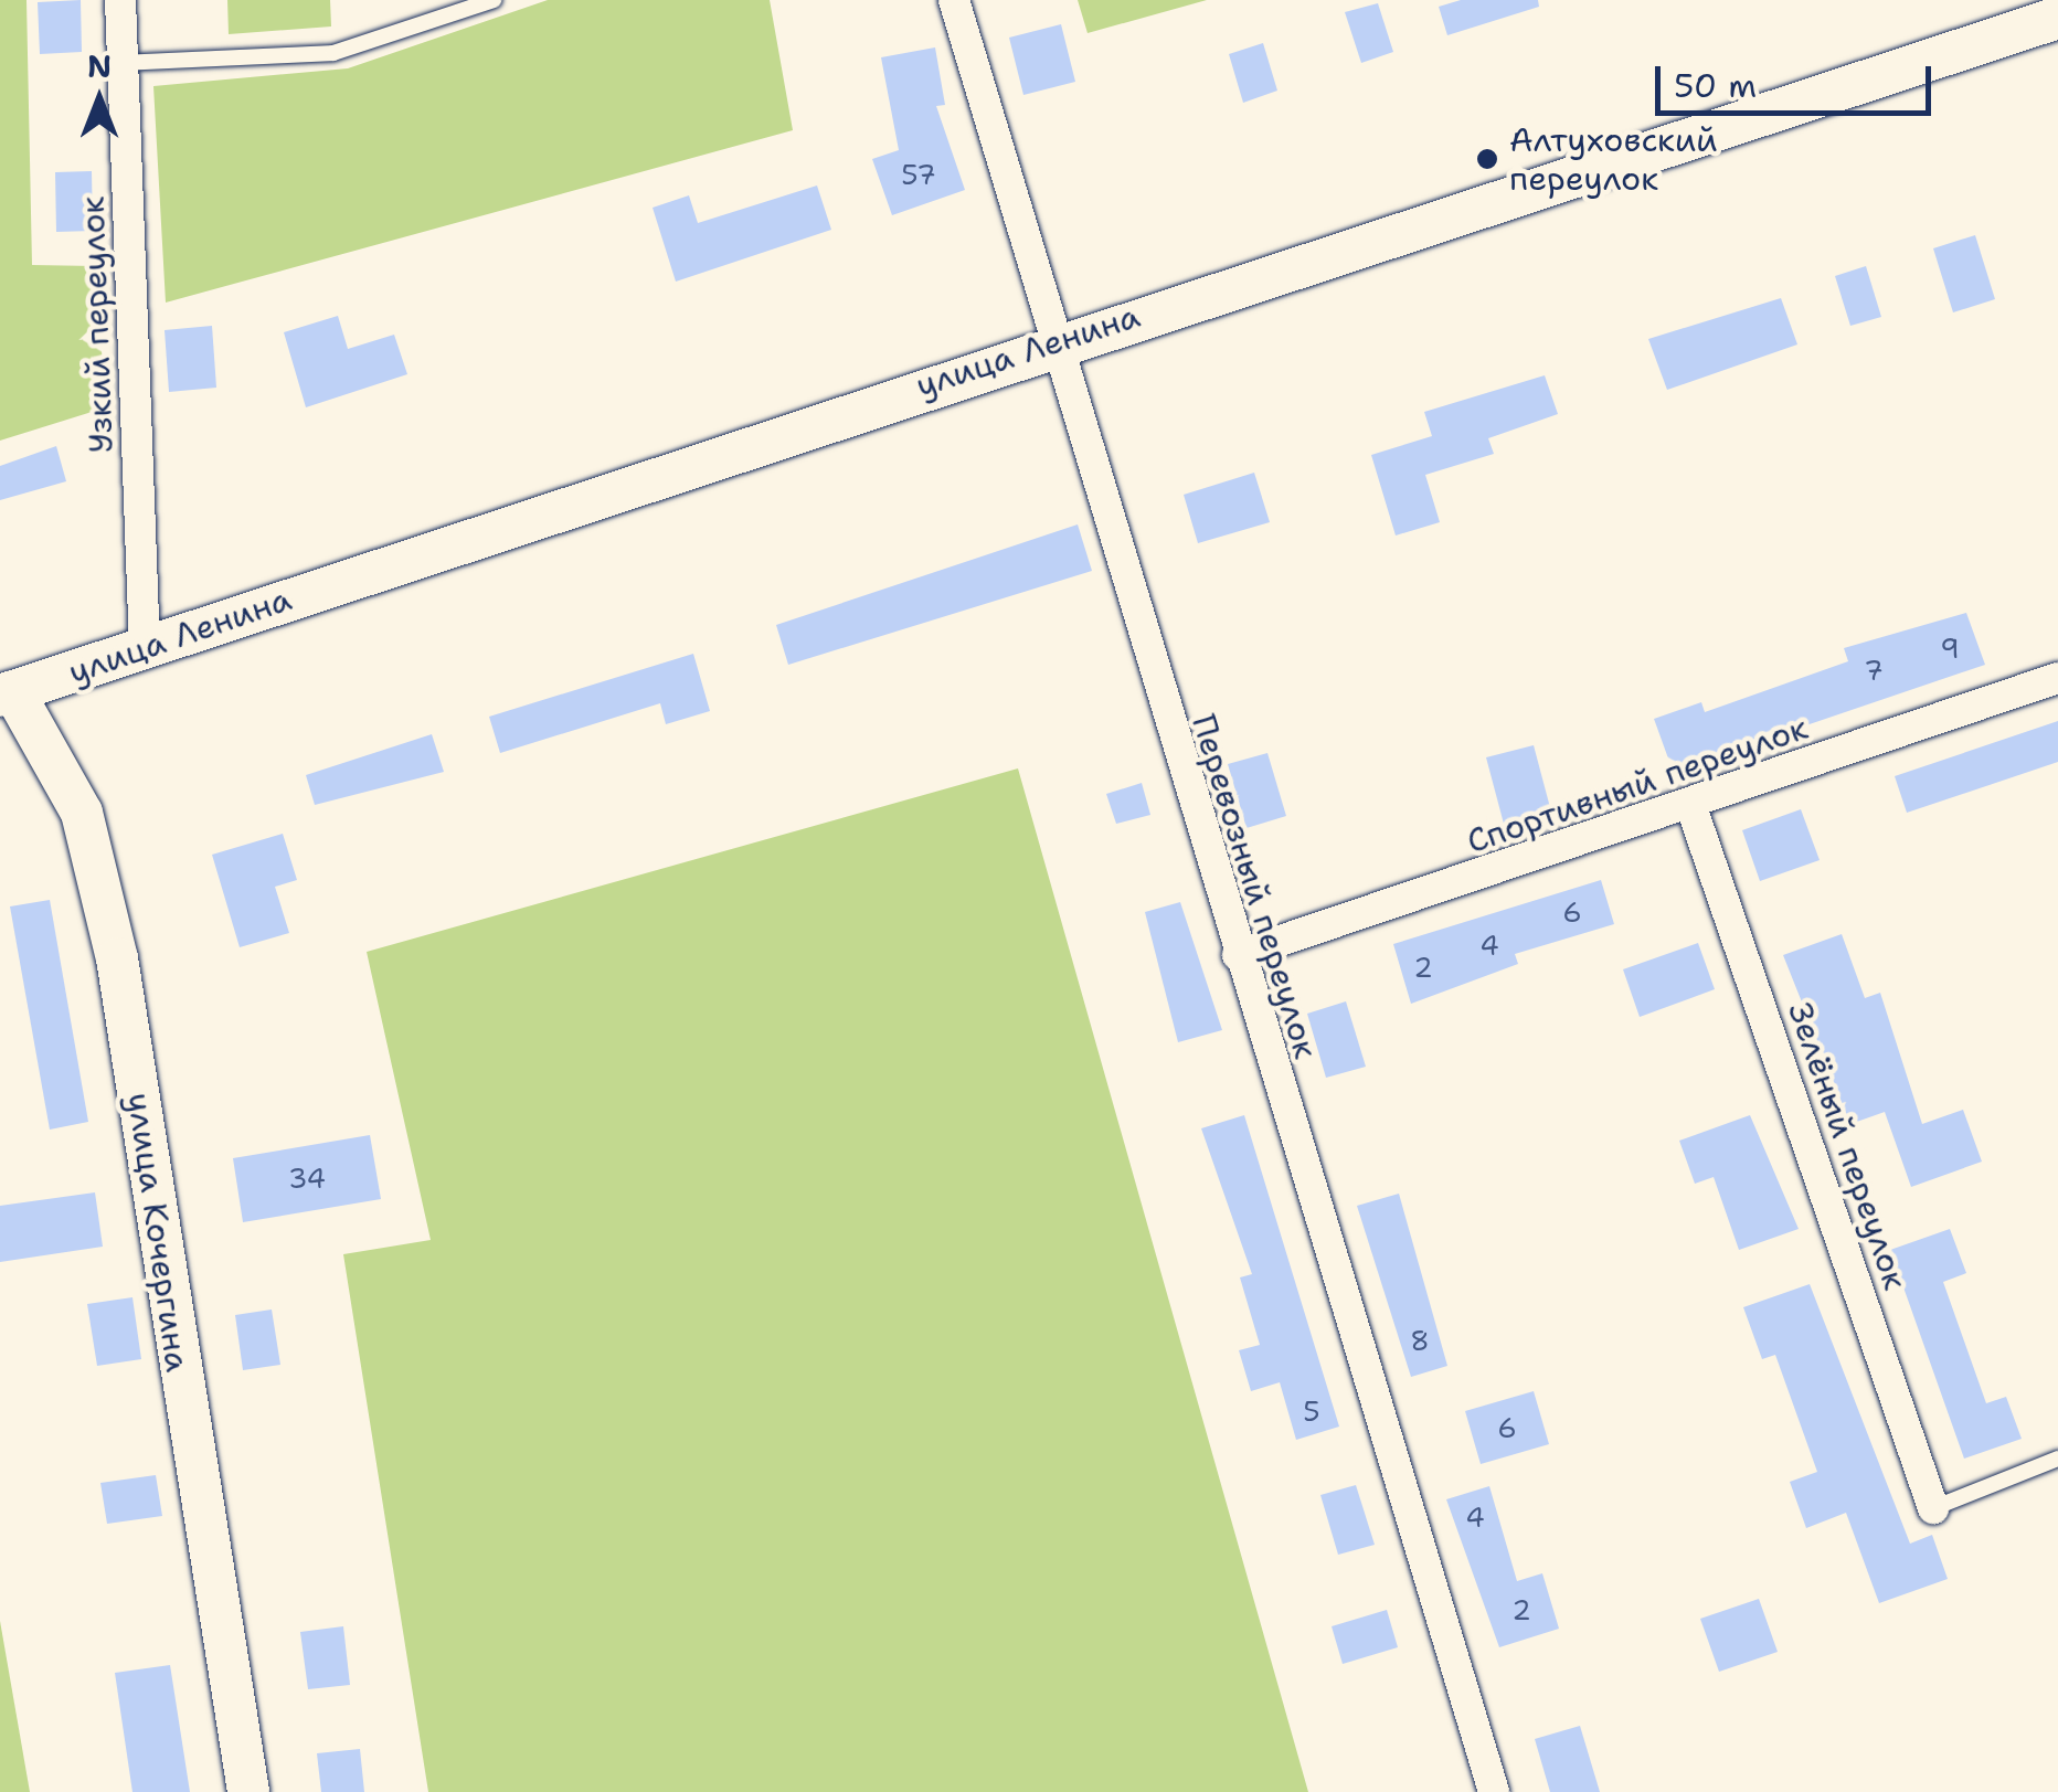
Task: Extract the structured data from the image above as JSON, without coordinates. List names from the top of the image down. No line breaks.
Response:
{"streets":{"main road":["улица Ленина","улица Кочергина"],"street":["Узкий переулок","Спортивный переулок","Перевозный переулок","Зелёный переулок"]},"crossings":[["Узкий переулок","улица Ленина"],["улица Ленина","Перевозный переулок"],["улица Ленина","улица Кочергина"],["Спортивный переулок","Перевозный переулок"],["Спортивный переулок","Зелёный переулок"]],"places":["Алтуховский переулок"],"house_numbers":["57","9","7","6","4","2","34","8","5","6","4","2"],"scale_bar":"50 m","north":"top"}
